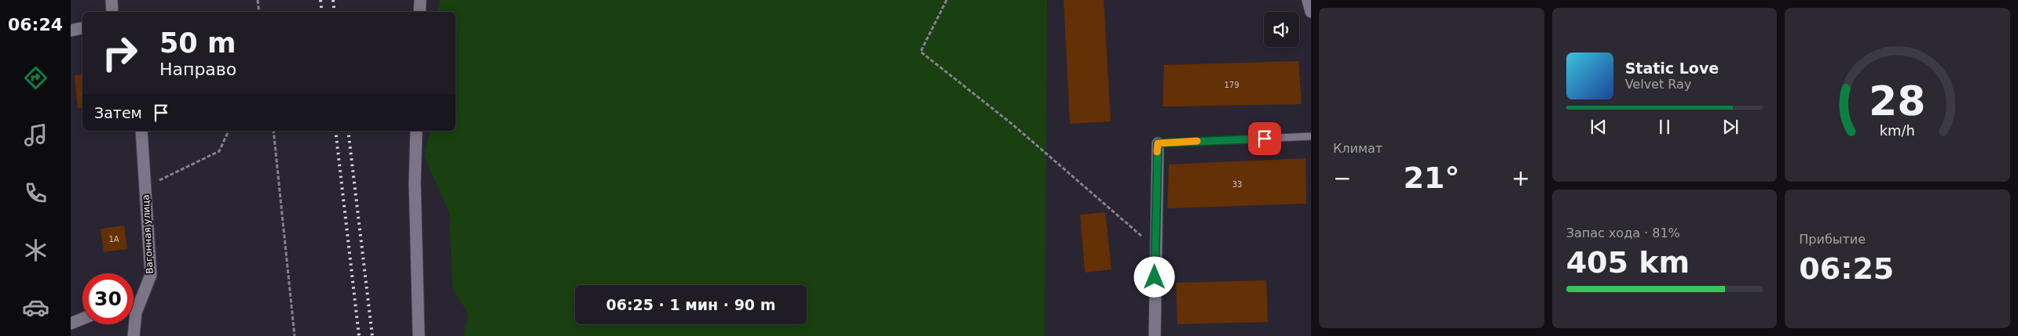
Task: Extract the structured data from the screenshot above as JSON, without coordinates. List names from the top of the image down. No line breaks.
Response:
{"streets":{"street":["Вагонная улица"]},"house_numbers":["179","33","1А"],"page":{"tabs":"06:24","tile":["Климат",["Запас хода · 81%","405 km"],["Прибытие","06:25"]],"turn":["50 m","Направо"],"song":["Static Love","Velvet Ray"],"then":"Затем","heat":["−","21°","+"],"limit":"30","trip":"06:25 · 1 мин · 90 m","gauge":["28","km/h"]}}
